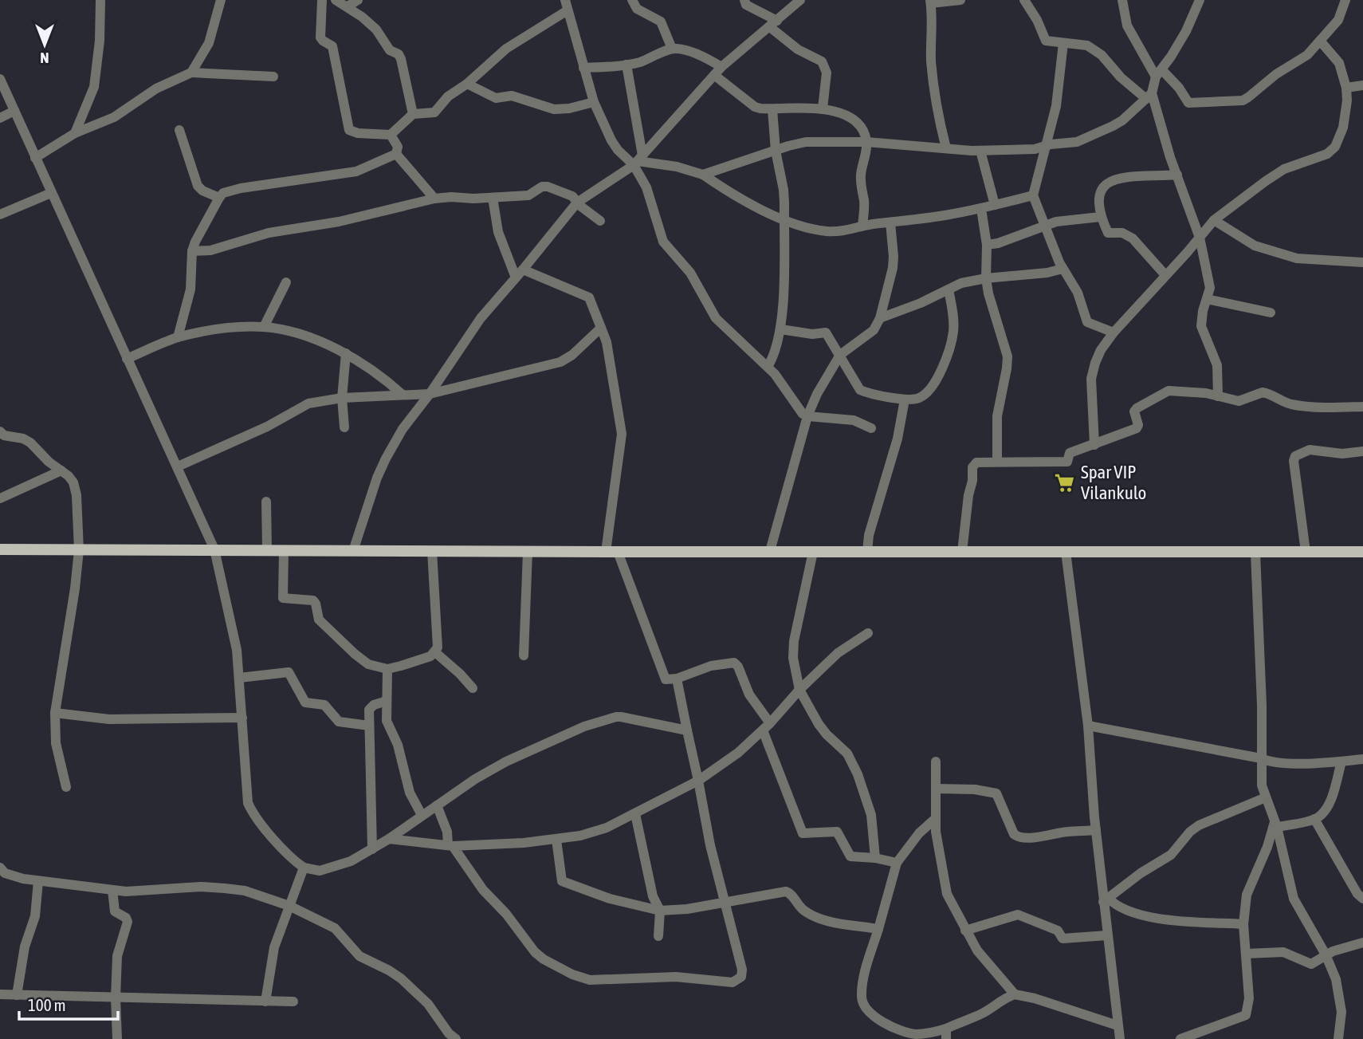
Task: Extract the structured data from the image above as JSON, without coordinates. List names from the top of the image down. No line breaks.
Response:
{"places":{"supermarket":["Spar VIP Vilankulo"]},"scale_bar":"100 m","north":"bottom"}
